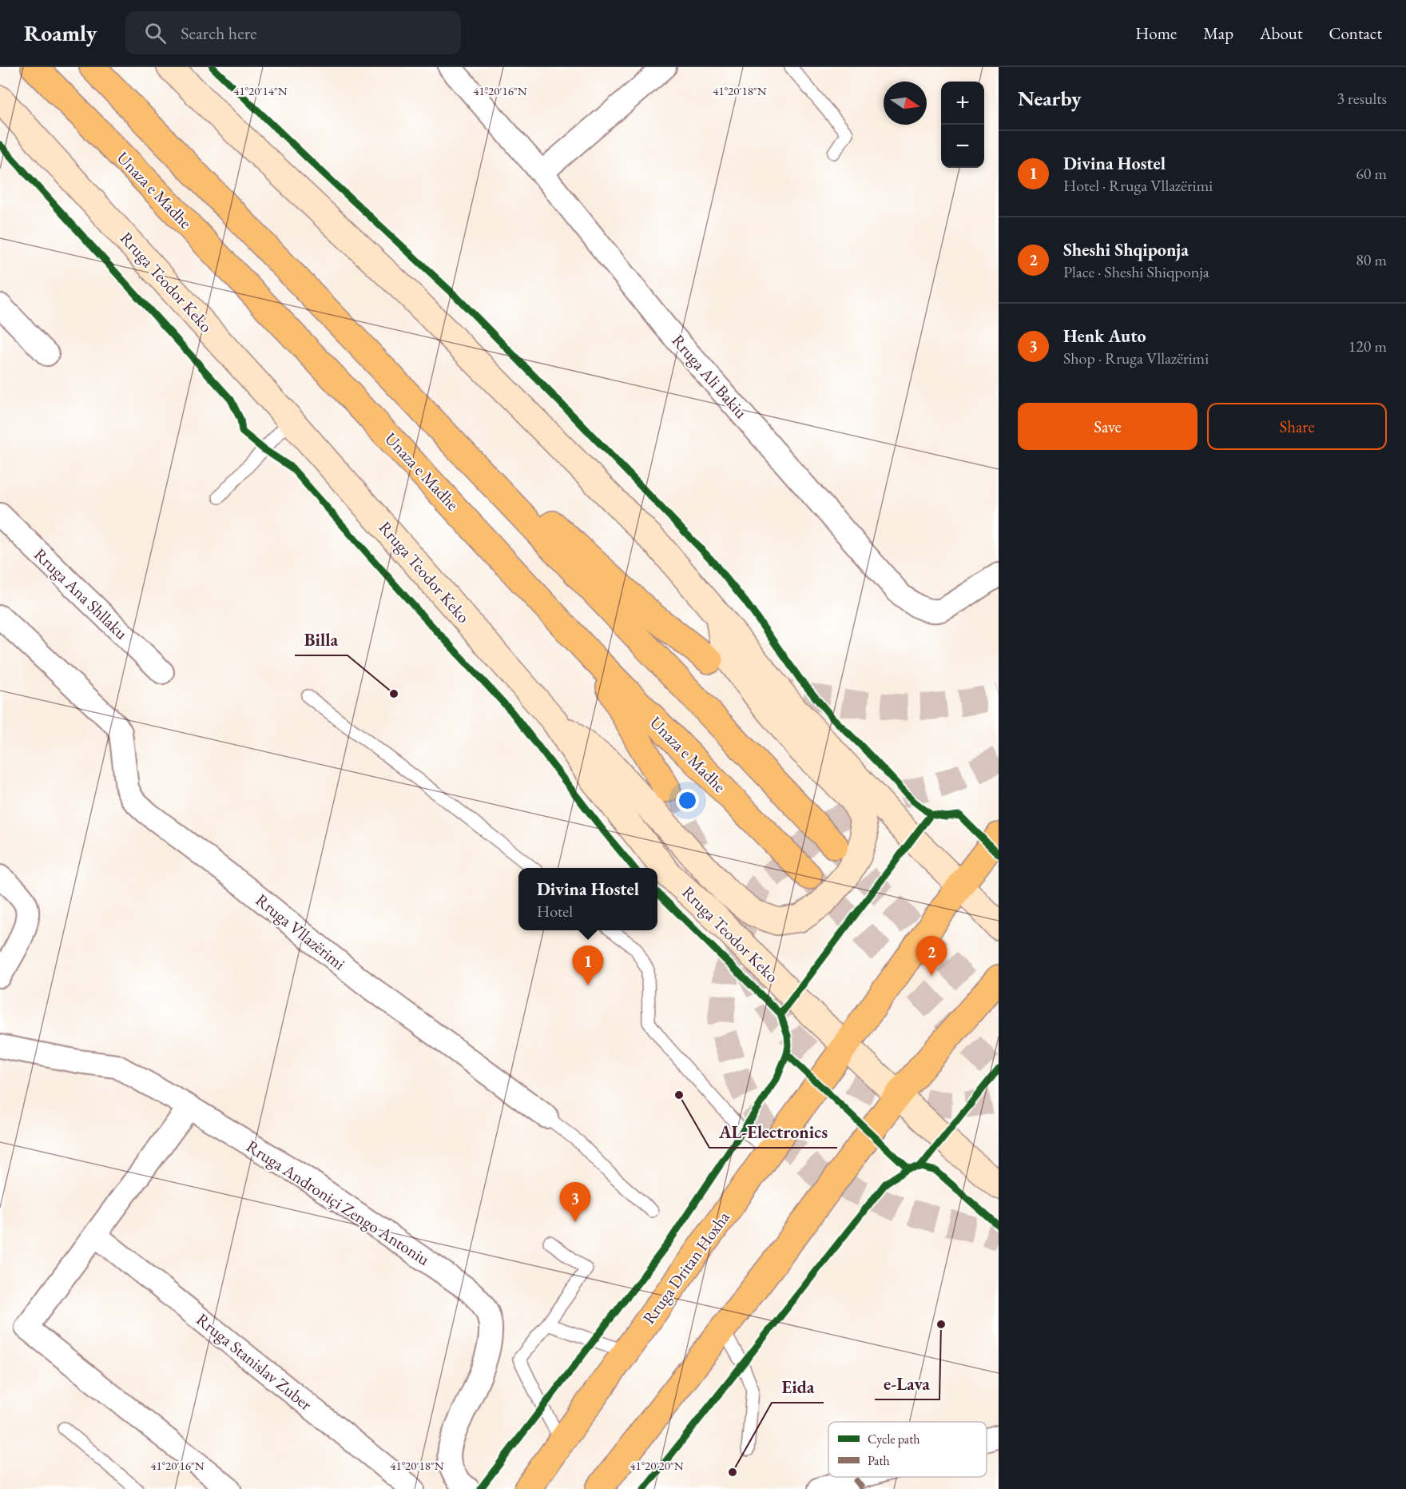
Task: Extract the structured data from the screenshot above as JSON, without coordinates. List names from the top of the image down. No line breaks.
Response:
{"streets":{"main road":["Unaza e Madhe","Rruga Teodor Keko","Rruga Dritan Hoxha"],"street":["Rruga Ali Bakiu","Rruga Ana Shllaku","Rruga Vllazërimi","Rruga Androniçi Zengo Antoniu","Rruga Stanislav Zuber"]},"crossings":[["Rruga Teodor Keko","Rruga Dritan Hoxha"]],"places":["Billa","AL-Electronics","e-Lava","Eida"],"legend":["Cycle path","Path"],"north":"right","page":{"header":"Roamly","search":"Search here","nav":["Home","Map","About","Contact"],"heading":["Nearby","3 results"],"map_buttons":["+","−"],"list":[{"mark":"1","name":"Divina Hostel","note":"Hotel · Rruga Vllazërimi","value":"60 m"},{"mark":"2","name":"Sheshi Shqiponja","note":"Place · Sheshi Shiqponja","value":"80 m"},{"mark":"3","name":"Henk Auto","note":"Shop · Rruga Vllazërimi","value":"120 m"}],"buttons":["Save","Share"],"popup":["Divina Hostel","Hotel"],"pins":["2","1","3"]},"coordinates":["41°20'14\"N","41°20'16\"N","41°20'18\"N","41°20'20\"N"]}
